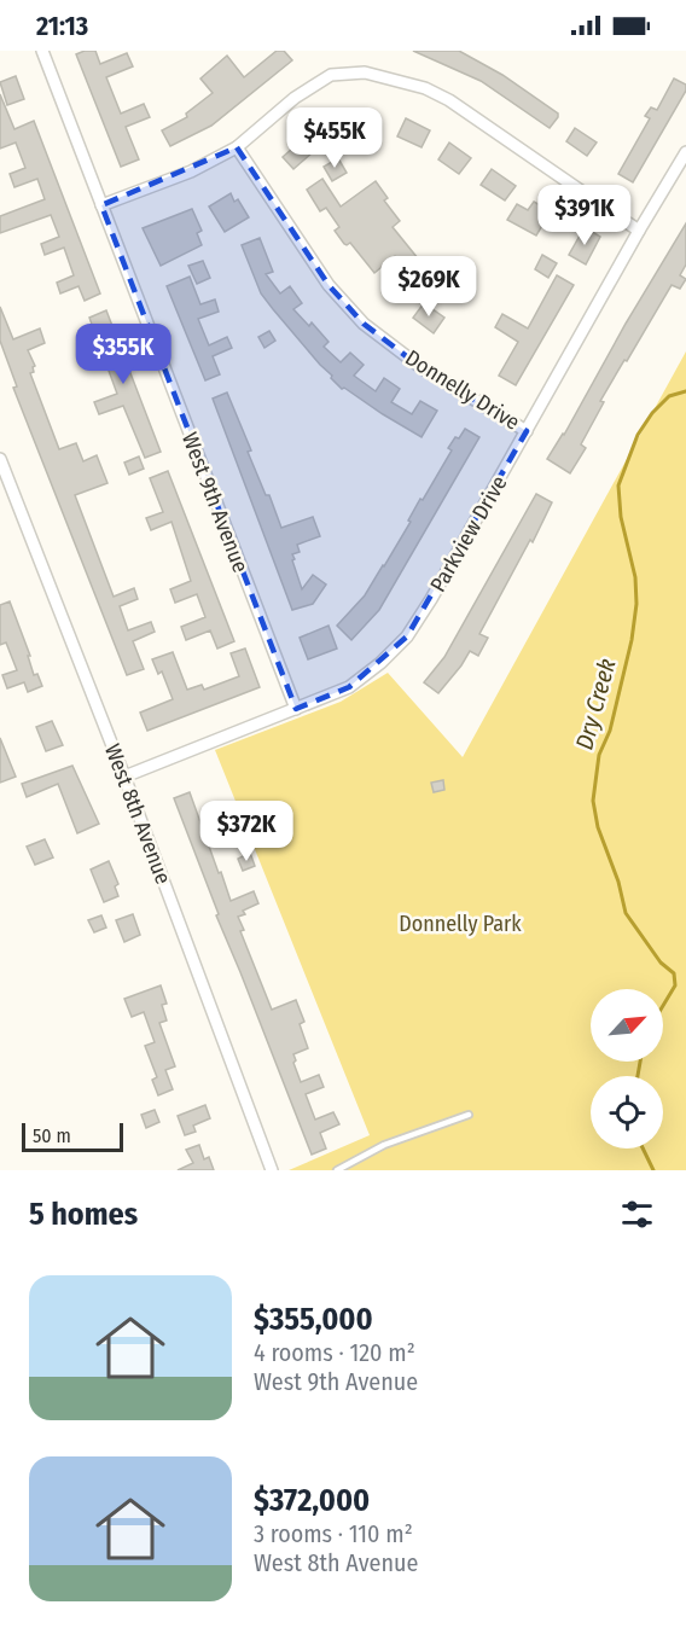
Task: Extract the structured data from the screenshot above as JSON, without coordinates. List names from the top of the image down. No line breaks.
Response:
{"streets":{"street":["Donnelly Drive","West 9th Avenue","Parkview Drive","West 8th Avenue"]},"crossings":[["Donnelly Drive","Parkview Drive"],["West 9th Avenue","Parkview Drive"],["Parkview Drive","West 8th Avenue"]],"water":["Dry Creek"],"parks":["Donnelly Park"],"scale_bar":"50 m","north":"top right","page":{"status":"21:13","price":["$455K","$391K","$269K","$355K","$372K"],"scale":"50 m","heading":"5 homes","list":[{"name":"$355,000","note":"4 rooms · 120 m² · West 9th Avenue"},{"name":"$372,000","note":"3 rooms · 110 m² · West 8th Avenue"}]}}
